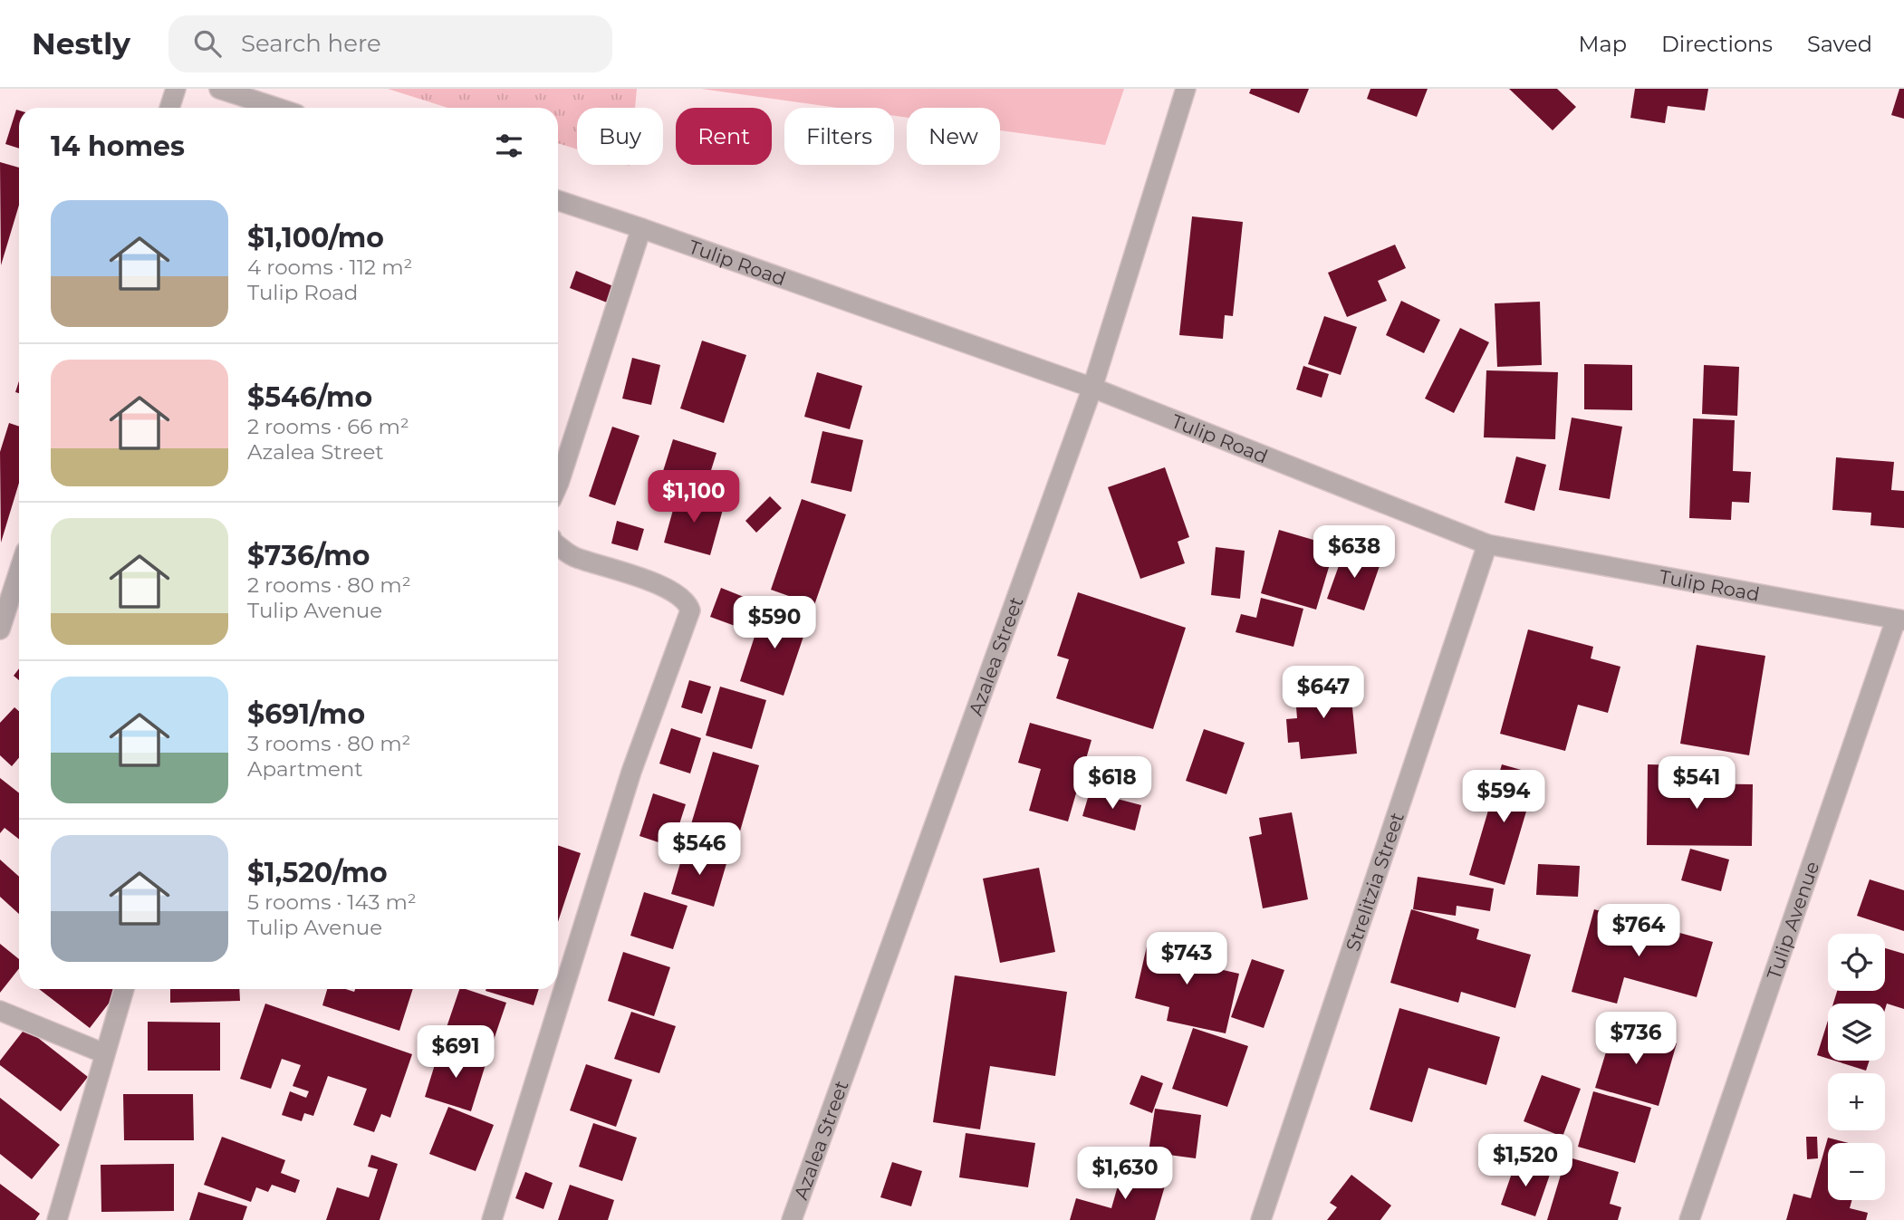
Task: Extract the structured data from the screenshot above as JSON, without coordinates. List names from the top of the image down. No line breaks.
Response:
{"streets":{"street":["Tulip Road","Azalea Street","Strelitzia Street","Tulip Avenue"]},"crossings":[["Tulip Road","Azalea Street"],["Tulip Road","Strelitzia Street"],["Tulip Road","Tulip Avenue"]],"page":{"header":"Nestly","search":"Search here","nav":["Map","Directions","Saved"],"chip":["Buy","Rent","Filters","New"],"heading":"14 homes","list":[{"name":"$1,100/mo","note":"4 rooms · 112 m² · Tulip Road"},{"name":"$546/mo","note":"2 rooms · 66 m² · Azalea Street"},{"name":"$736/mo","note":"2 rooms · 80 m² · Tulip Avenue"},{"name":"$691/mo","note":"3 rooms · 80 m² · Apartment"},{"name":"$1,520/mo","note":"5 rooms · 143 m² · Tulip Avenue"}],"price":["$1,100","$638","$590","$647","$618","$541","$594","$546","$764","$743","$736","$691","$1,520","$1,630"],"map_buttons":["+","−"]}}
